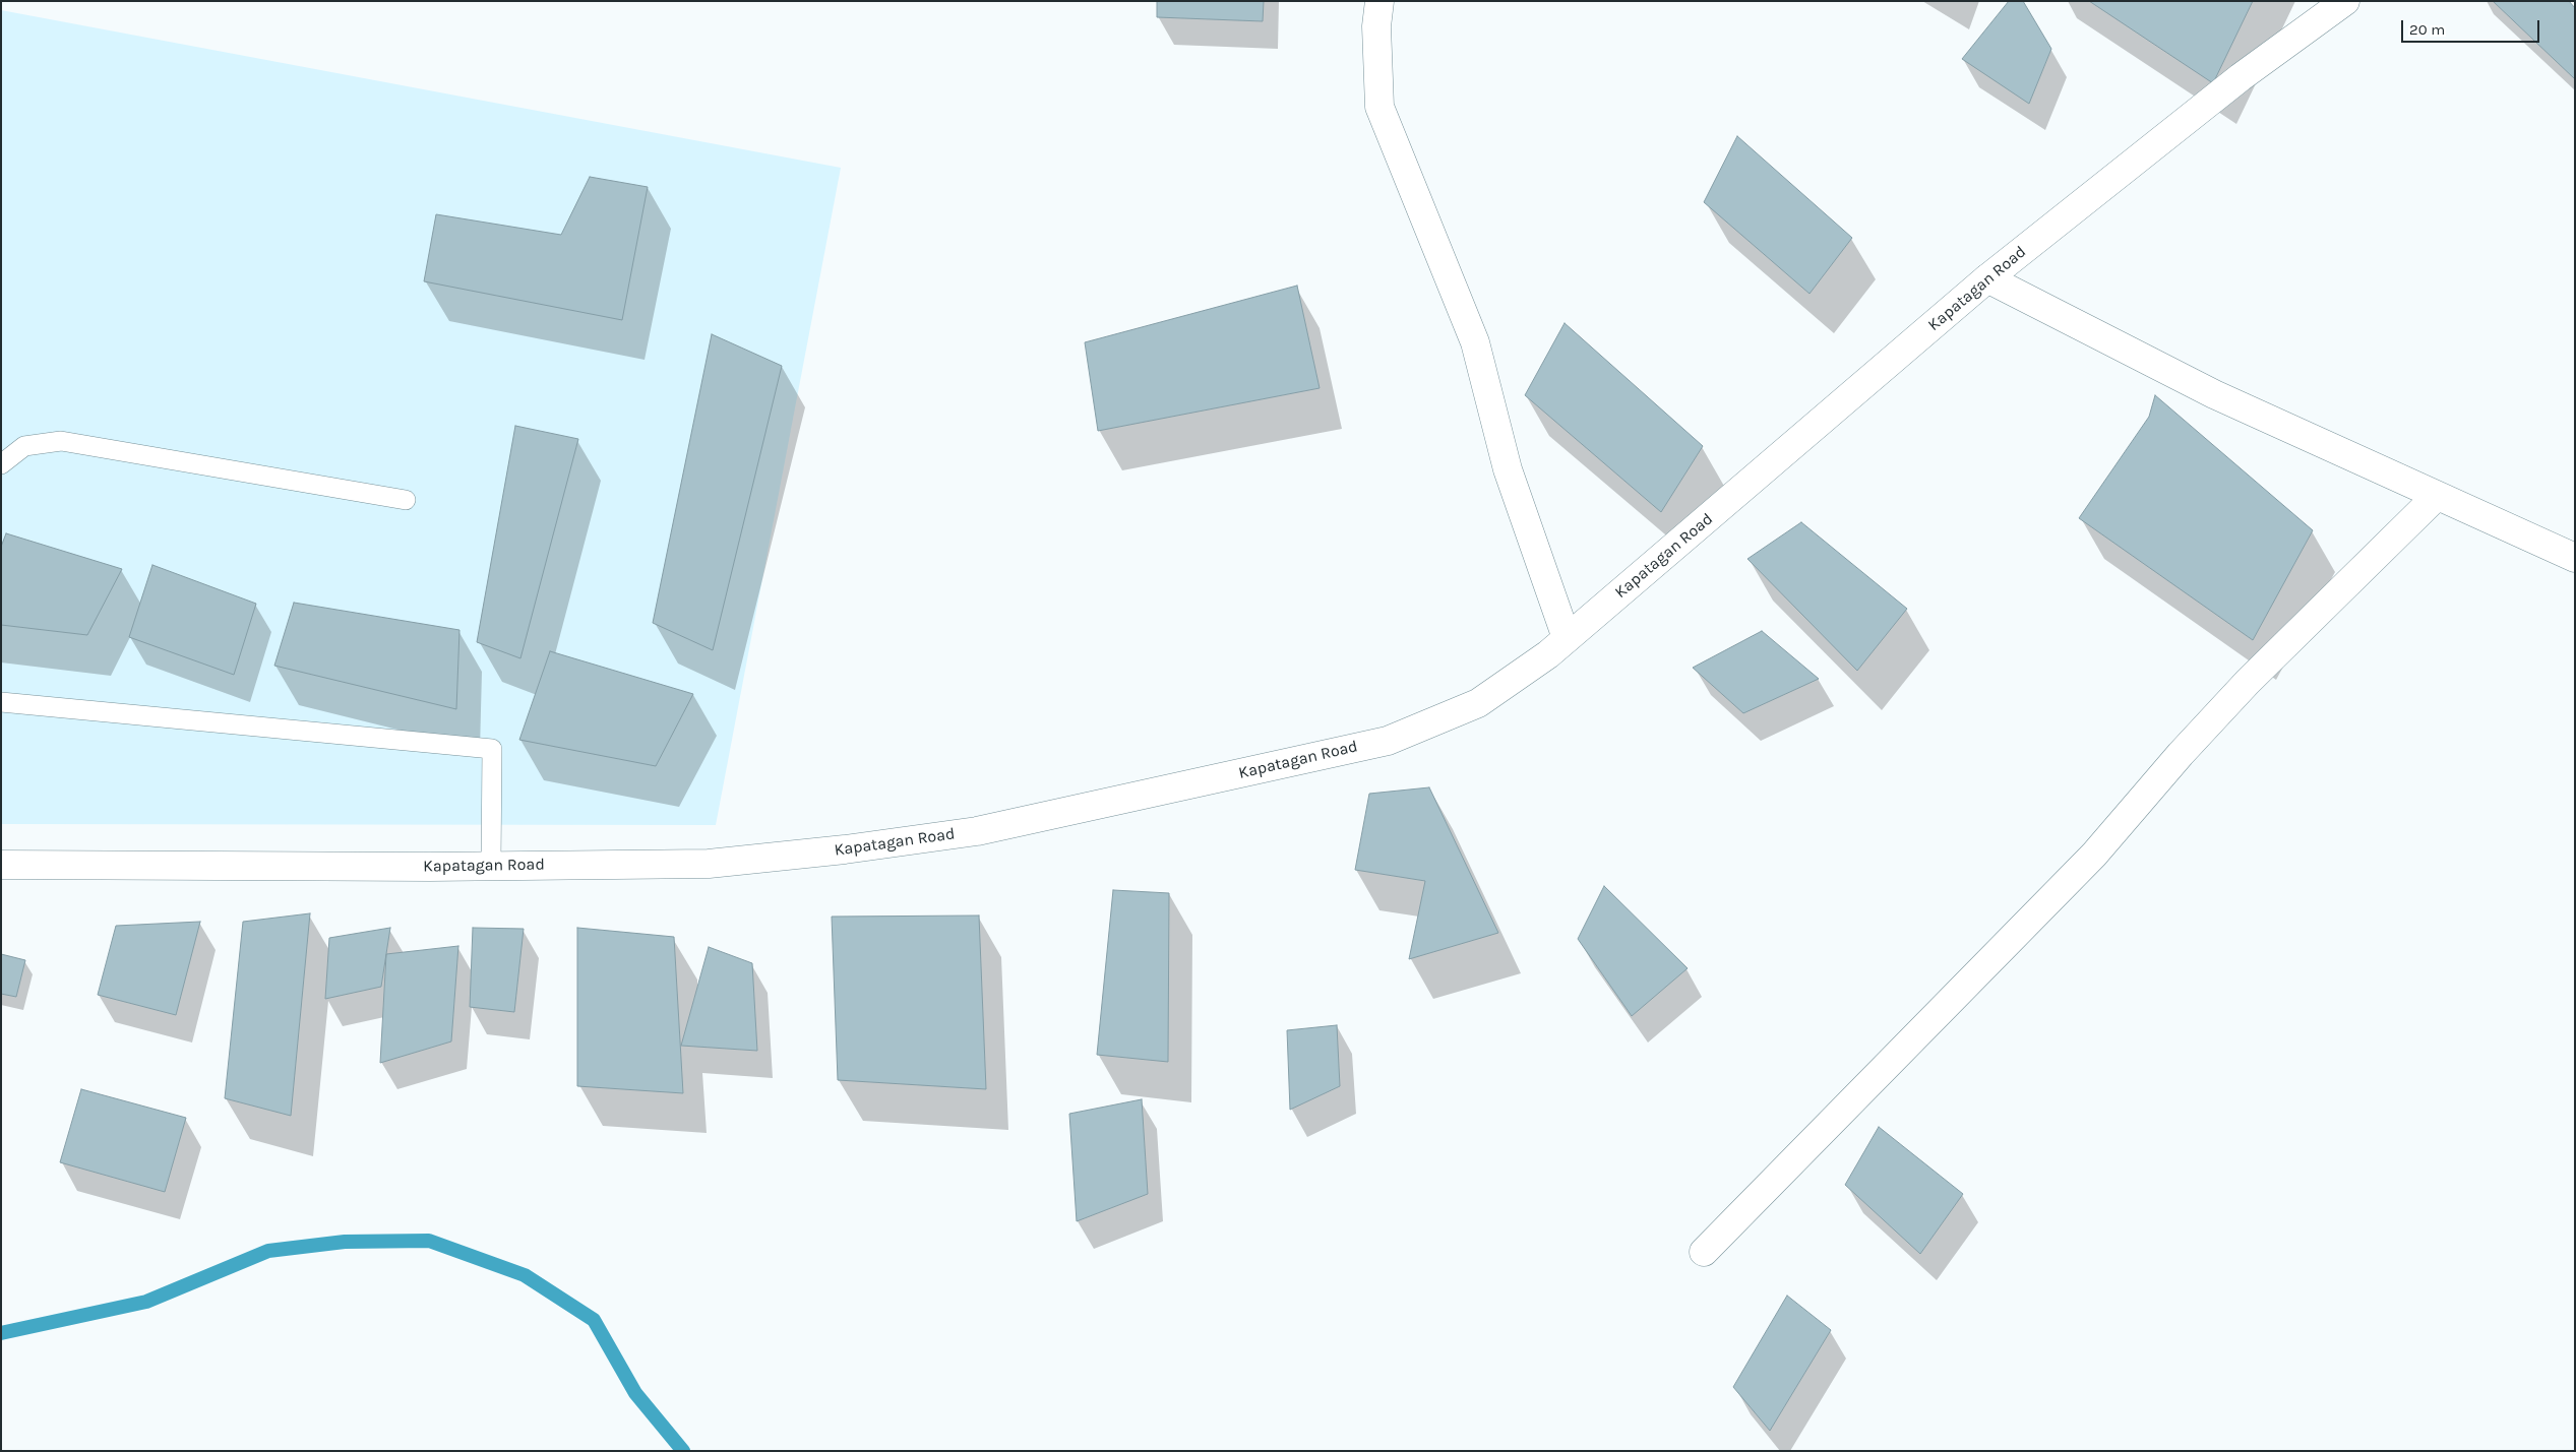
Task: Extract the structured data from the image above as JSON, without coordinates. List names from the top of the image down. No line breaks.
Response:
{"streets":{"main road":["Kapatagan Road"]},"scale_bar":"20 m"}
